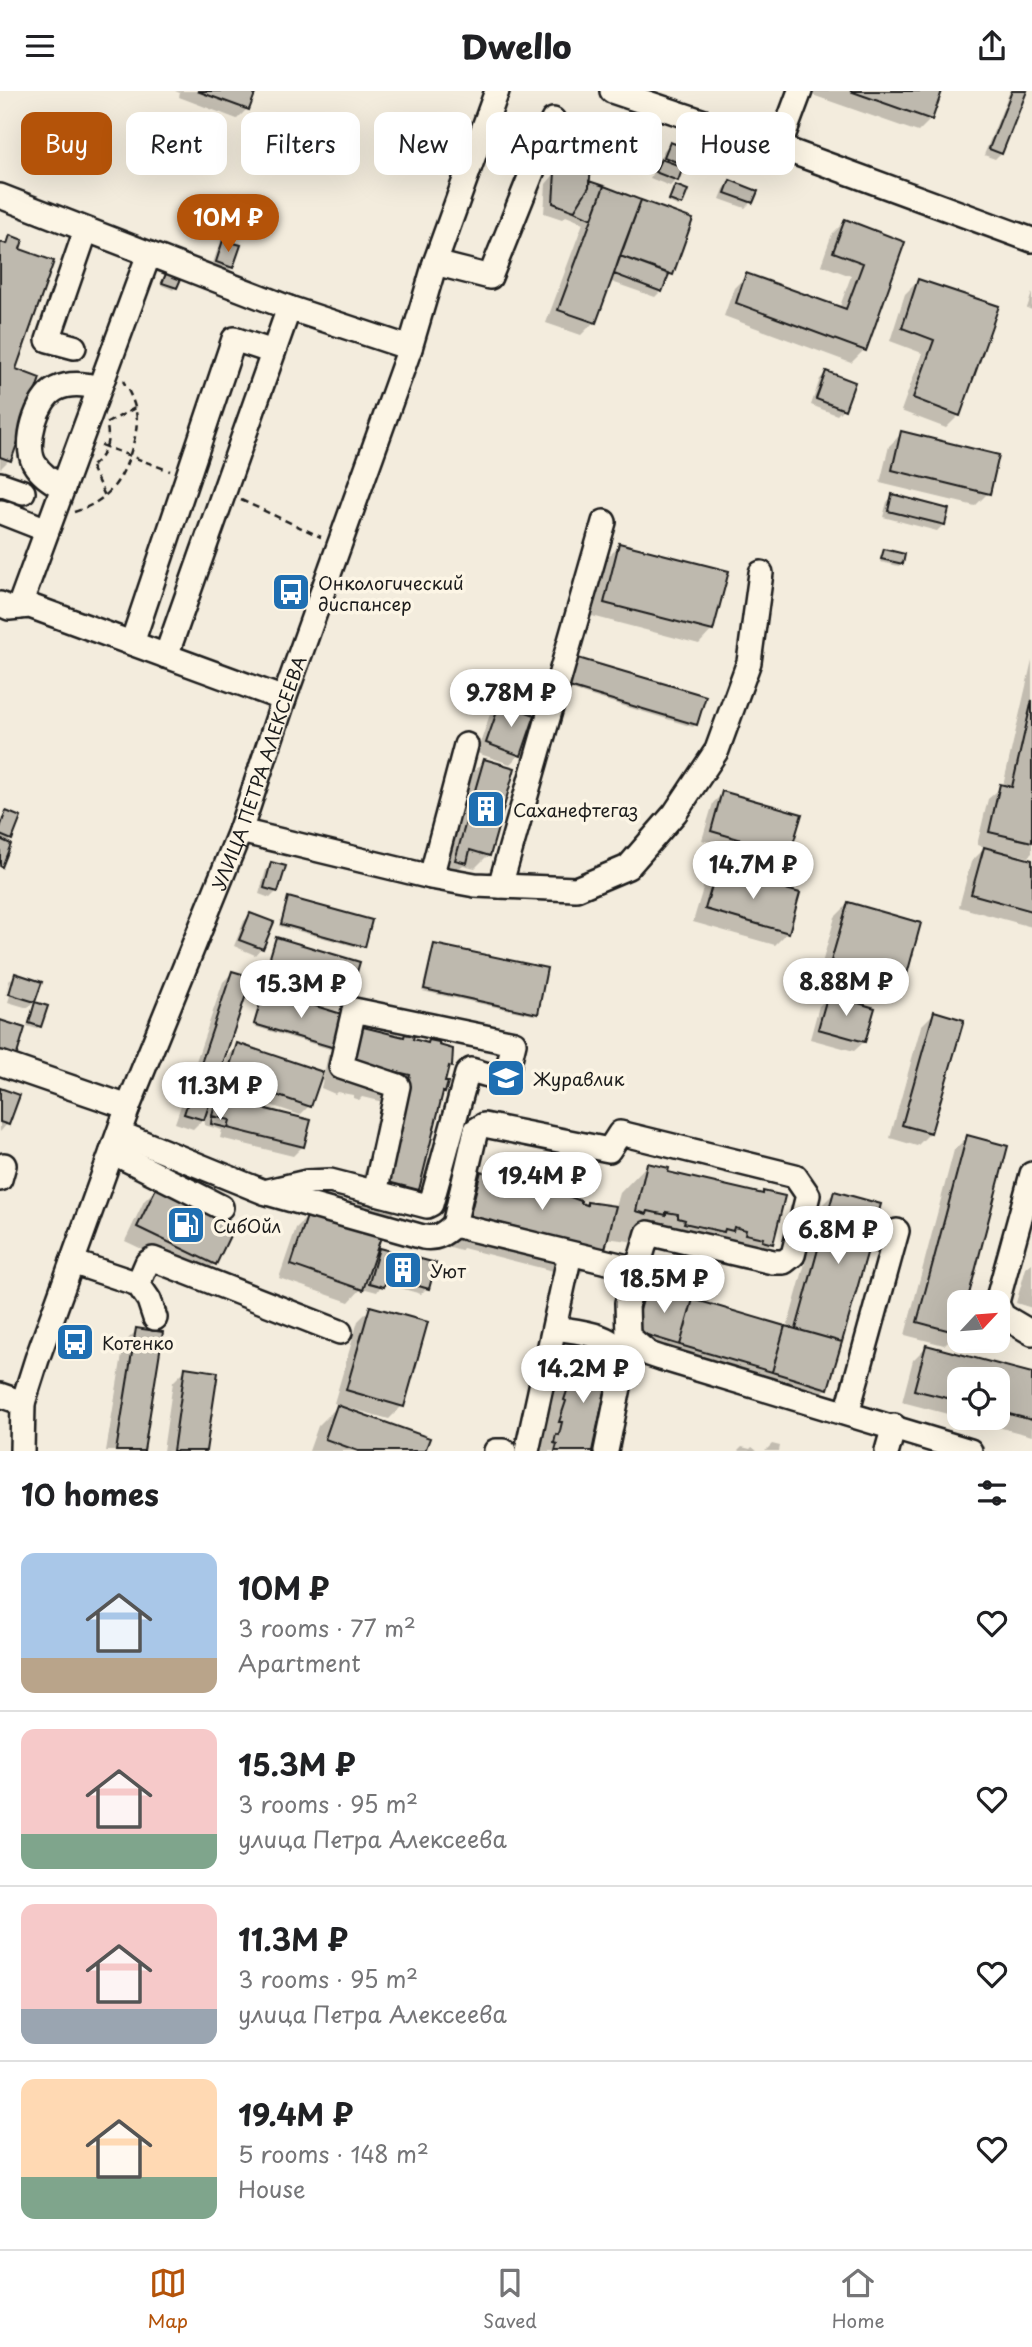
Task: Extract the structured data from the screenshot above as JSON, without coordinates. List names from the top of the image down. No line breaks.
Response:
{"streets":{"street":["УЛИЦА ПЕТРА АЛЕКСЕЕВА"]},"places":{"bus stop":["Онкологический диспансер","Котенко"],"building":["Саханефтегаз","Уют"],"school or university":["Журавлик"],"fuel station":["СибОйл"]},"north":"top right","page":{"header":"Dwello","chip":["Buy","Rent","Filters","New","Apartment","House"],"price":["10M ₽","9.78M ₽","14.7M ₽","8.88M ₽","15.3M ₽","11.3M ₽","19.4M ₽","6.8M ₽","18.5M ₽","14.2M ₽"],"heading":"10 homes","list":[{"name":"10M ₽","note":"3 rooms · 77 m² · Apartment"},{"name":"15.3M ₽","note":"3 rooms · 95 m² · улица Петра Алексеева"},{"name":"11.3M ₽","note":"3 rooms · 95 m² · улица Петра Алексеева"},{"name":"19.4M ₽","note":"5 rooms · 148 m² · House"}],"tabs":["Map","Saved","Home"]}}
